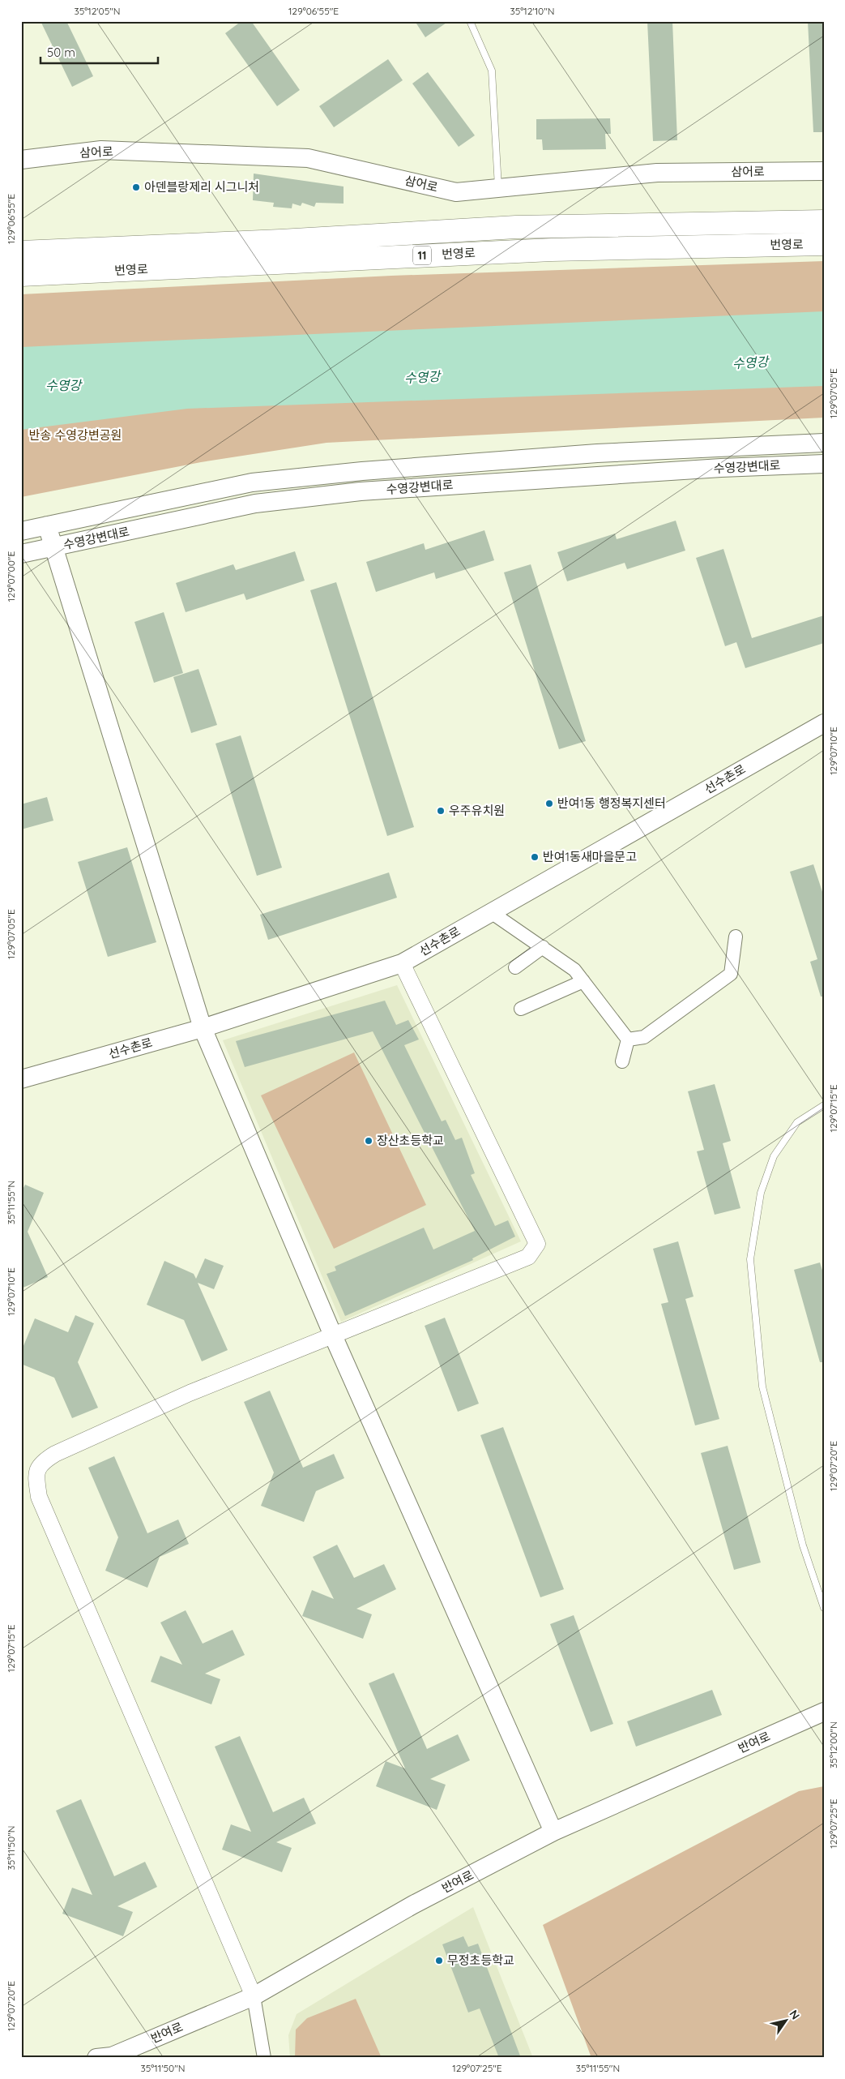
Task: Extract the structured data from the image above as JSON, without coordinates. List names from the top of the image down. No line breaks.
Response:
{"streets":{"highway":["번영로","11"],"main road":["삼어로","수영강변대로","선수촌로","반여로"]},"water":["수영강"],"parks":["반송 수영강변공원"],"places":["아덴블랑제리 시그니처","반여1동 행정복지센터","우주유치원","반여1동새마을문고","장산초등학교","무정초등학교"],"scale_bar":"50 m","north":"top right","coordinates":["35°12'05\"N","129°06'55\"E","35°12'10\"N","129°07'05\"E","129°07'00\"E","129°07'10\"E","129°07'15\"E","35°11'55\"N","129°07'20\"E","35°12'00\"N","129°07'25\"E","35°11'50\"N"]}
